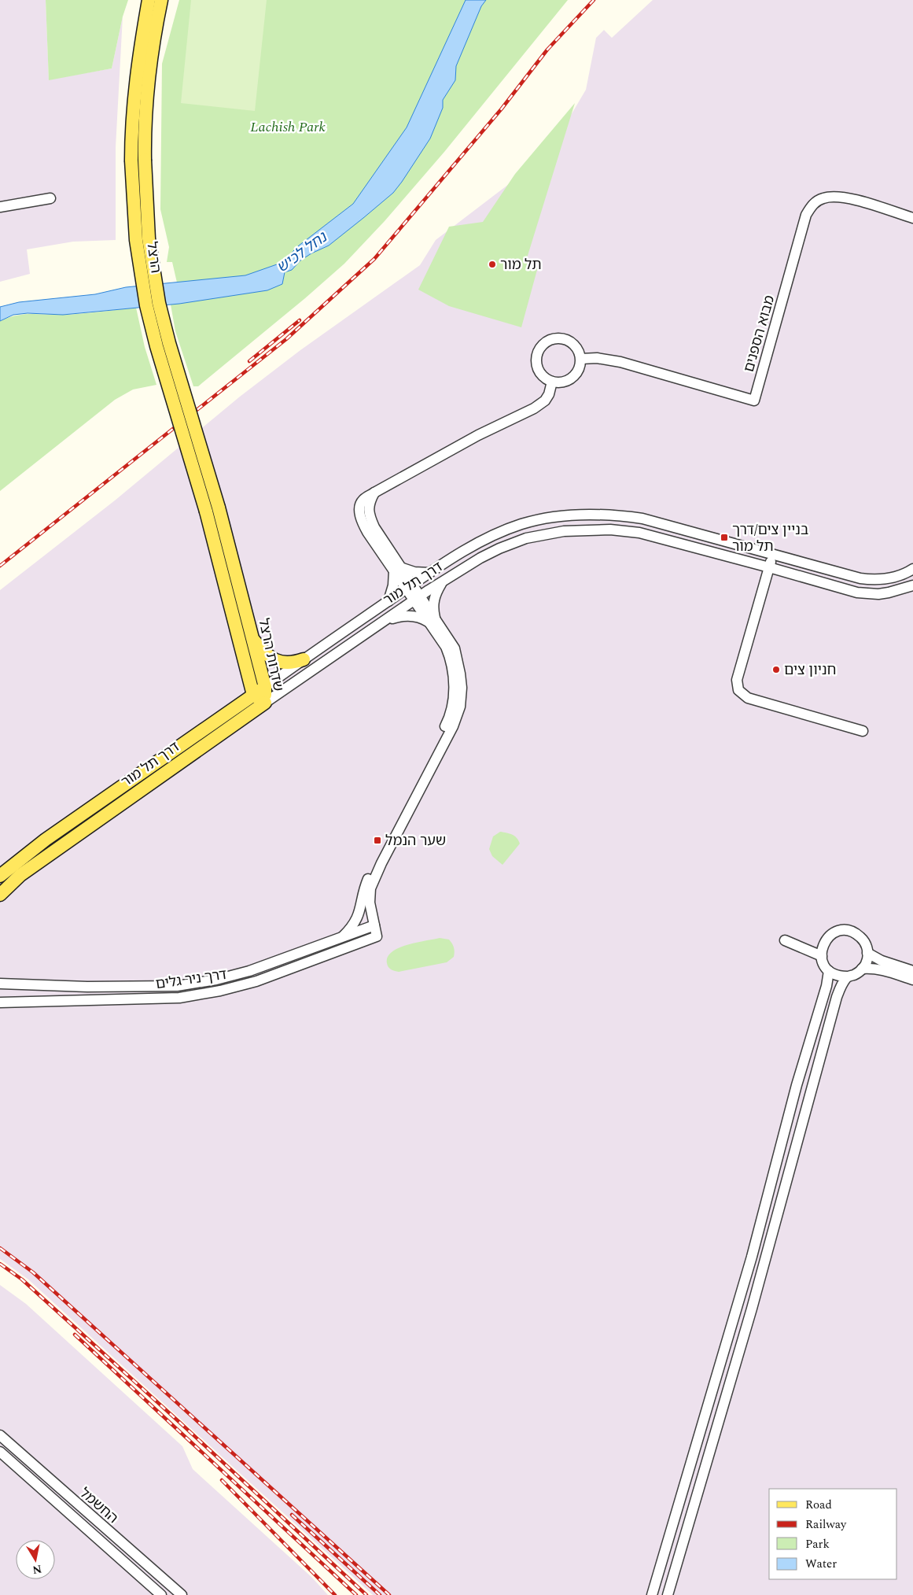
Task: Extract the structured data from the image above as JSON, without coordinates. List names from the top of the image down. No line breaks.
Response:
{"streets":{"main road":["הרצל","דרך תל מור","שדרות הרצל"],"street":["מבוא הספנים","דרך ניר גלים","החשמל"]},"crossings":[["הרצל","שדרות הרצל"],["דרך תל מור","שדרות הרצל"]],"water":["נחל לכיש"],"parks":["Lachish Park"],"places":{"other":["תל מור","חניון צים"],"transit":["בניין צים/דרך תל מור","שער הנמל"]},"legend":["Road","Railway","Park","Water"],"north":"bottom"}
